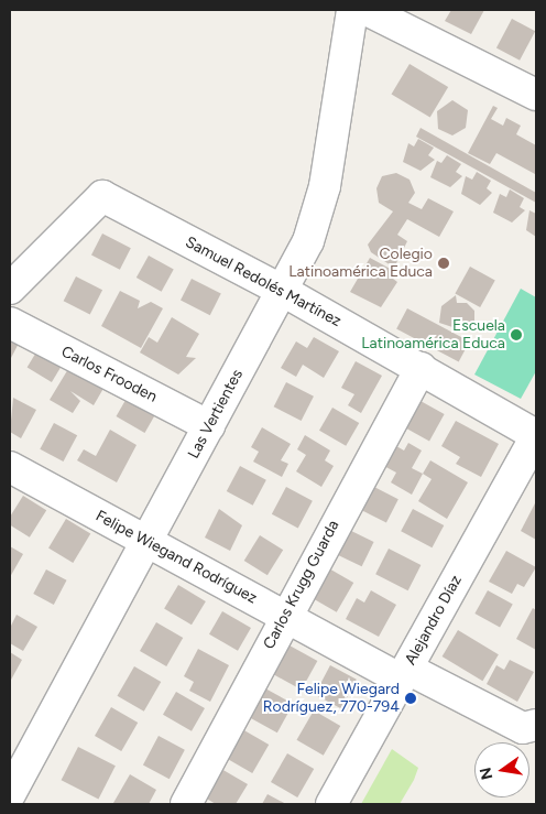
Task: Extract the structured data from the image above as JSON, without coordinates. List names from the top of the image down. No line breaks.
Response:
{"streets":{"street":["Samuel Redolés Martínez","Carlos Frooden","Las Vertientes","Felipe Wiegand Rodríguez","Carlos Krugg Guarda","Alejandro Díaz"]},"crossings":[["Samuel Redolés Martínez","Las Vertientes"],["Samuel Redolés Martínez","Carlos Krugg Guarda"],["Samuel Redolés Martínez","Alejandro Díaz"],["Carlos Frooden","Las Vertientes"],["Las Vertientes","Felipe Wiegand Rodríguez"],["Felipe Wiegand Rodríguez","Carlos Krugg Guarda"],["Felipe Wiegand Rodríguez","Alejandro Díaz"]],"places":["Colegio Latinoamérica Educa","Escuela Latinoamérica Educa","Felipe Wiegard Rodríguez, 770-794"],"north":"left"}
